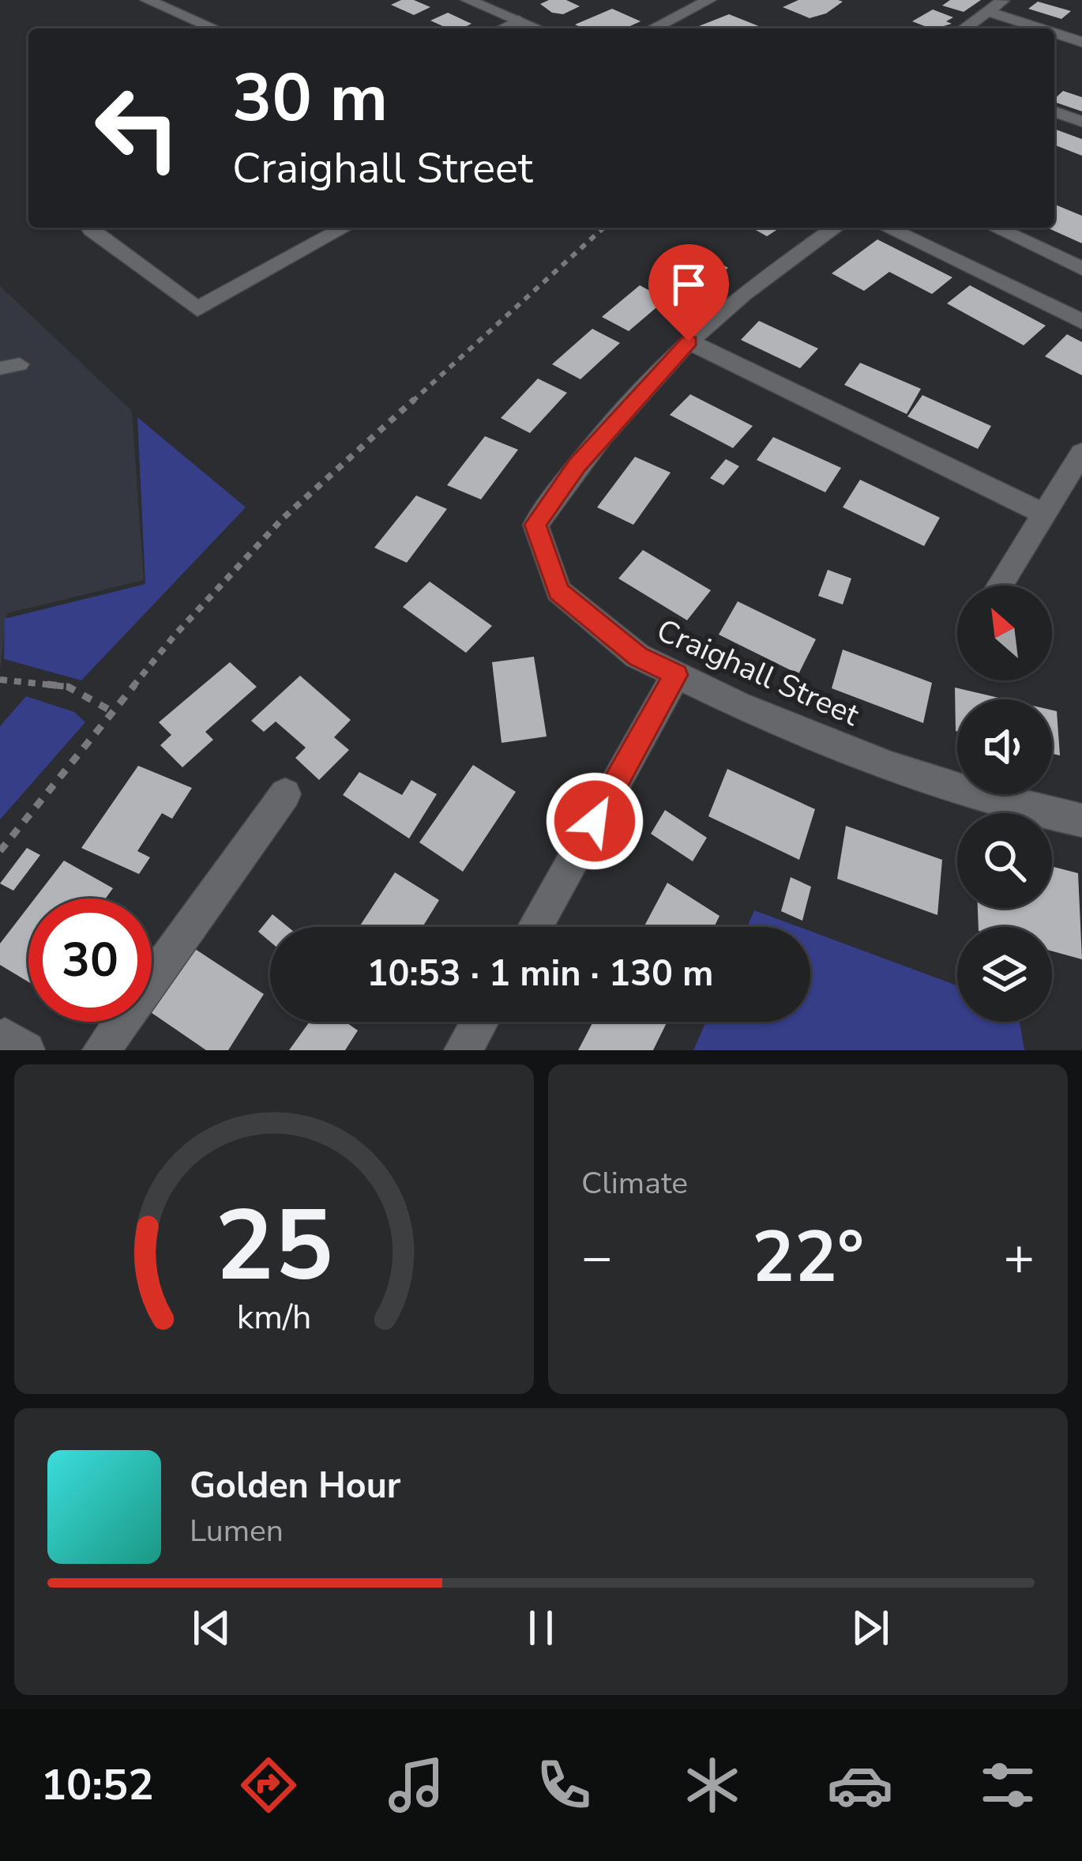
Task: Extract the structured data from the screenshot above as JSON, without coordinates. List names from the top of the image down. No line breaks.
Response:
{"streets":{"street":["Craighall Street"]},"north":"top left","page":{"turn":["30 m","Craighall Street"],"limit":"30","trip":"10:53 · 1 min · 130 m","tile":"Climate","heat":["−","22°","+"],"song":["Golden Hour","Lumen"],"tabs":"10:52","gauge":["25","km/h"]}}
